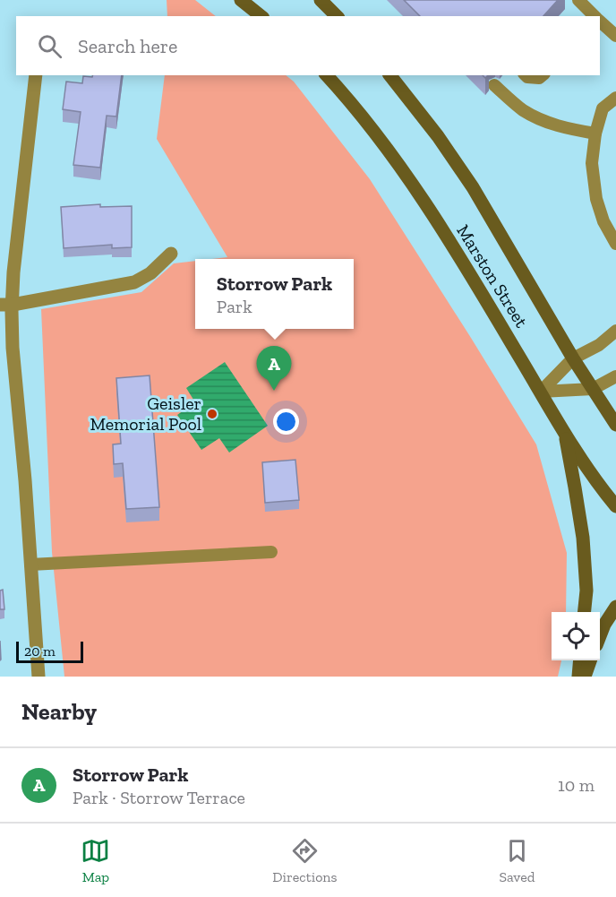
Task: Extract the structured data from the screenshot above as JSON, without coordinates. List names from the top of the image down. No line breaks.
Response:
{"streets":{"main road":["Marston Street"]},"places":["Geisler Memorial Pool"],"scale_bar":"20 m","page":{"search":"Search here","popup":["Storrow Park","Park"],"pins":"A","scale":"20 m","heading":"Nearby","list":[{"mark":"A","name":"Storrow Park","note":"Park · Storrow Terrace","value":"10 m"}],"nav":["Map","Directions","Saved"]}}
